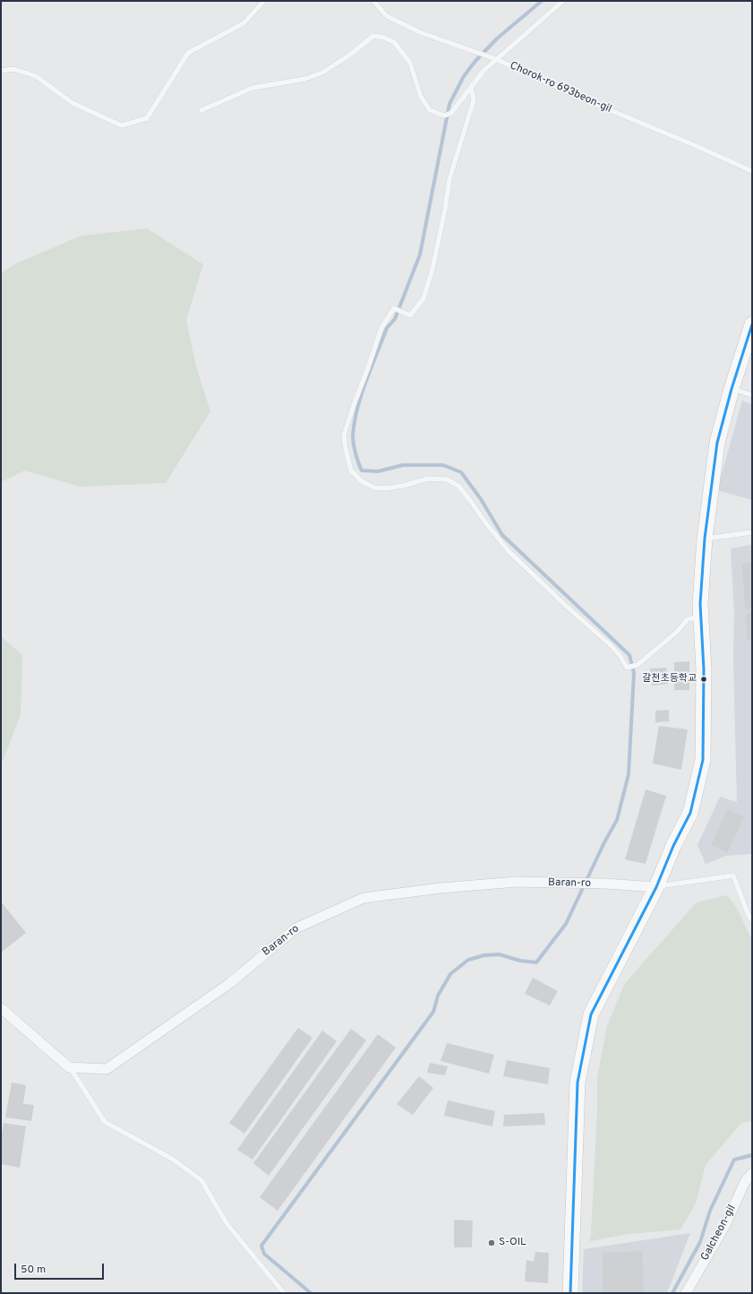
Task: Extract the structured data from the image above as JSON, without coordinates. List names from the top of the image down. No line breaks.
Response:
{"streets":{"street":["Baran-ro","Galcheon-gil"],"lane":["Chorok-ro 693beon-gil"]},"places":["갈천초등학교","S-OIL"],"scale_bar":"50 m"}
